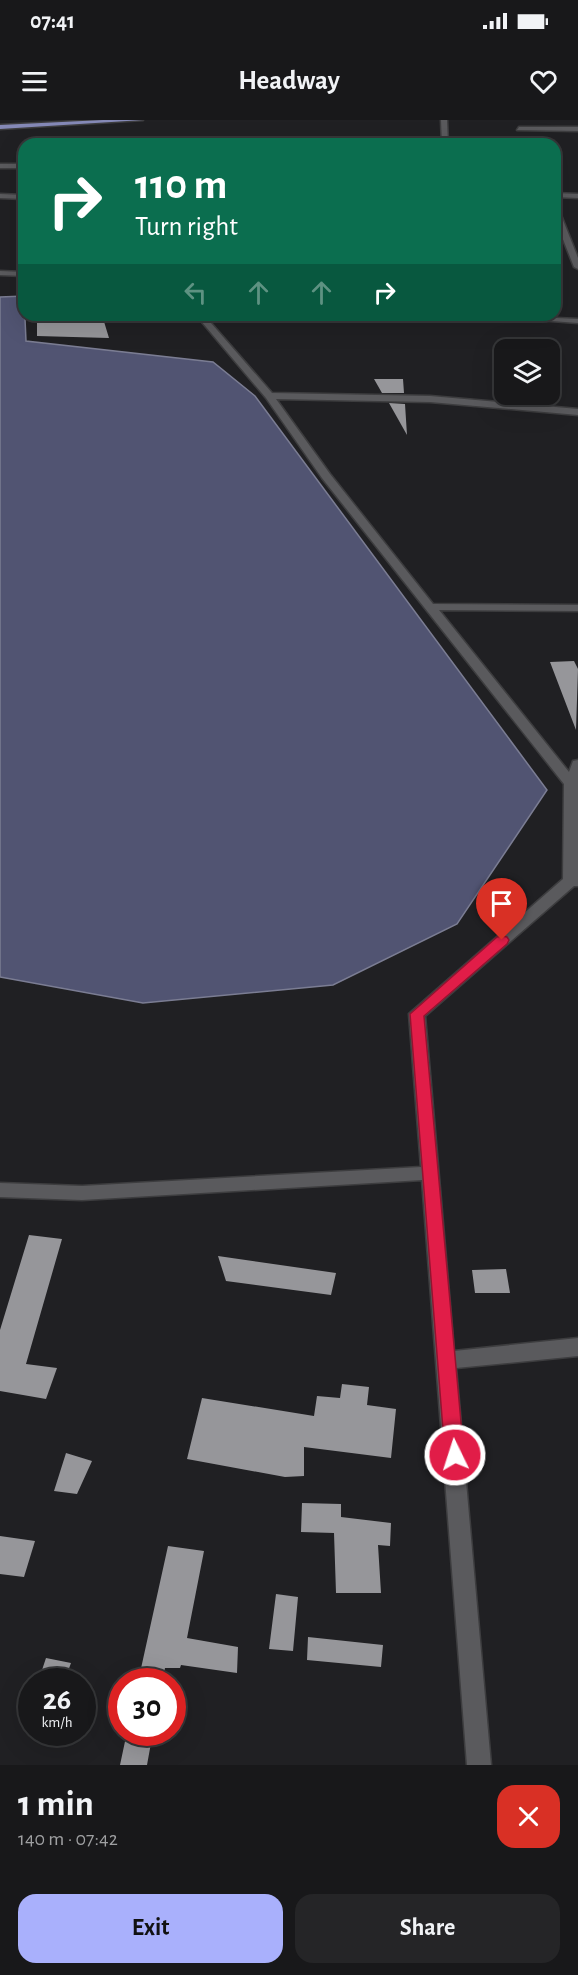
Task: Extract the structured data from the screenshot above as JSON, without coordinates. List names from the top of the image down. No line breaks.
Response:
{"page":{"status":"07:41","header":"Headway","turn":["110 m","Turn right"],"speed":"26 km/h","limit":"30","heading":["1 min","140 m · 07:42"],"buttons":["Exit","Share"]}}
